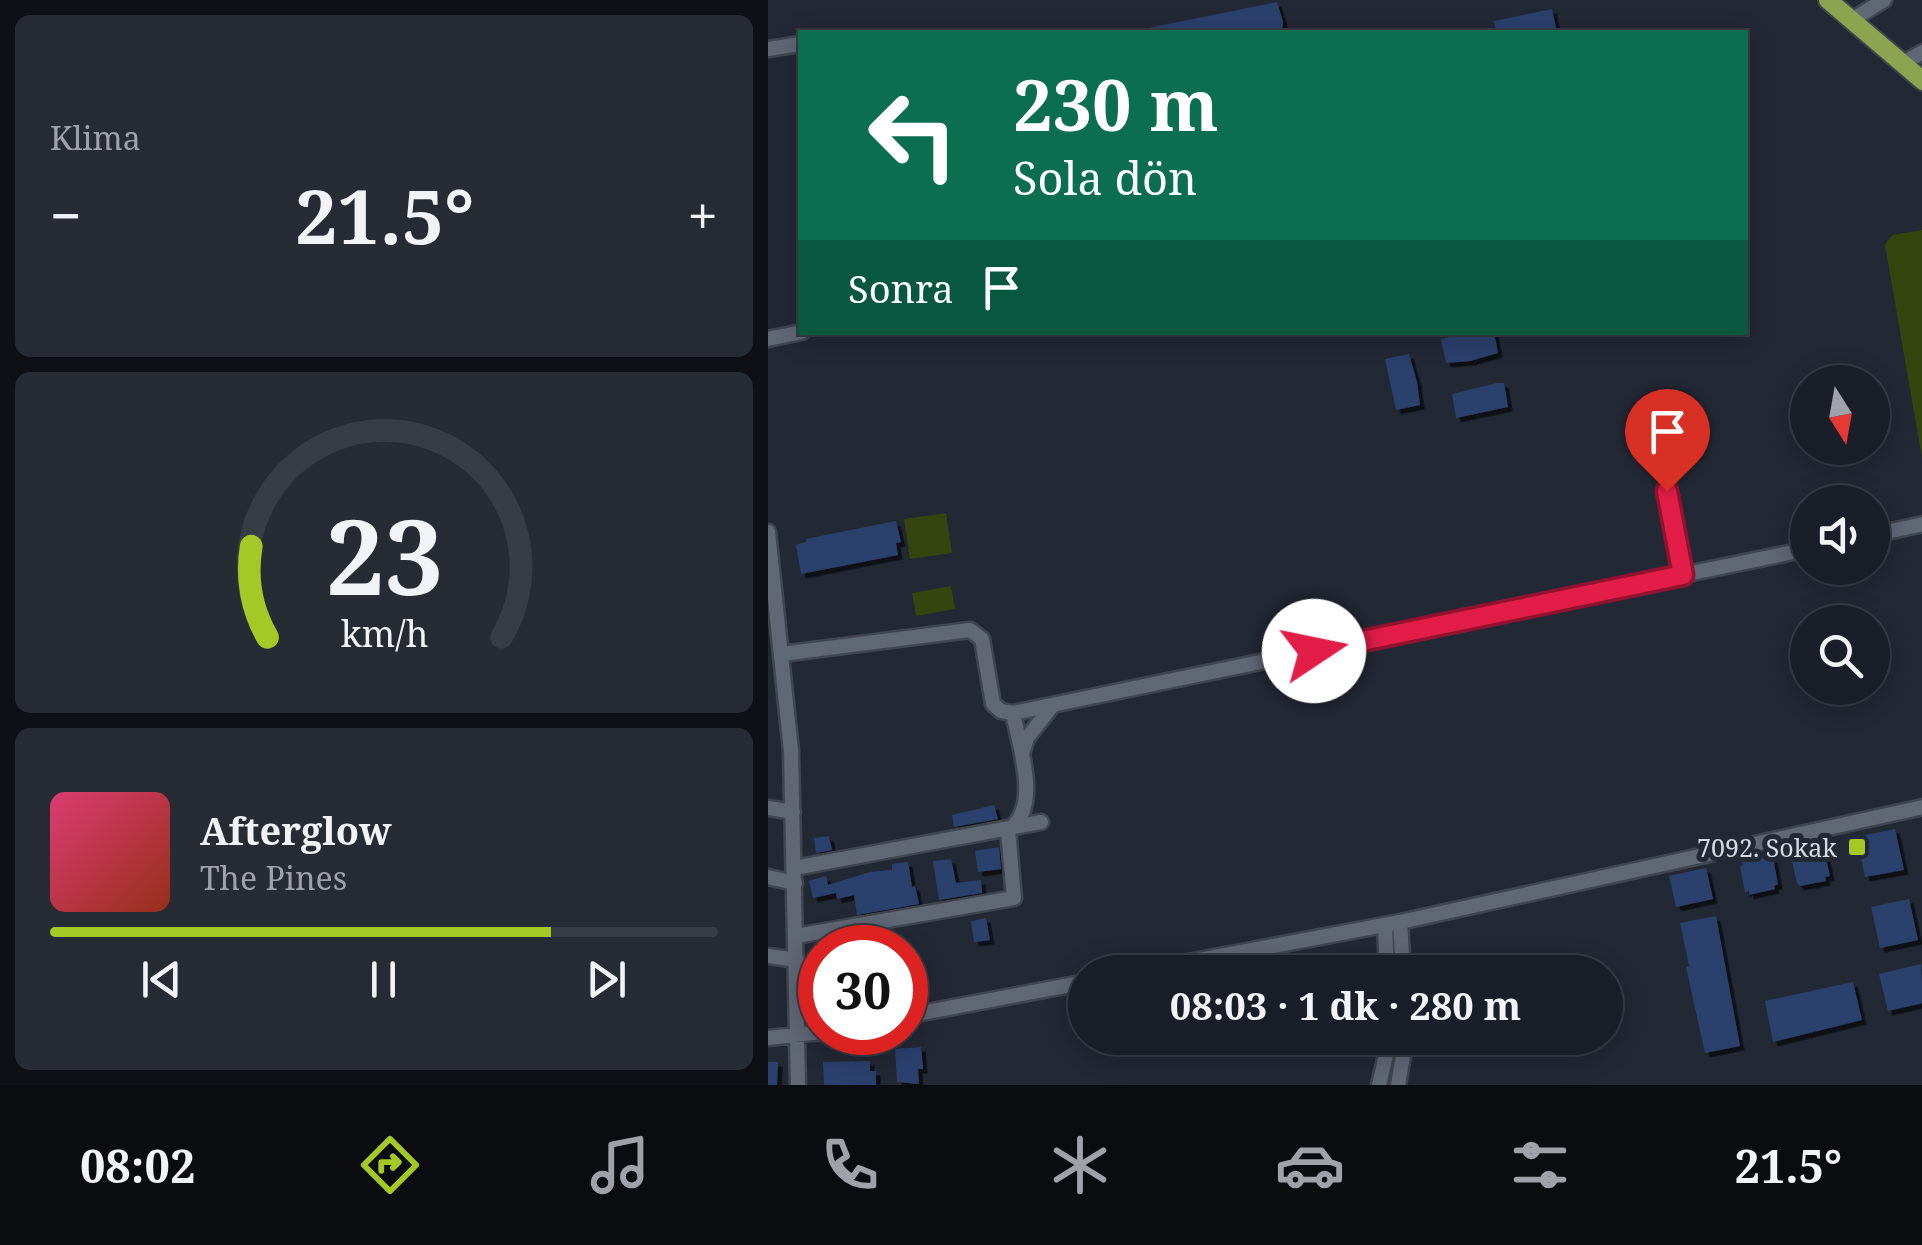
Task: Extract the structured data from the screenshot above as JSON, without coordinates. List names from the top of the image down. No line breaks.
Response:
{"places":{"transit":["7092. Sokak"]},"north":"bottom","page":{"tile":"Klima","turn":["230 m","Sola dön"],"heat":["−","21.5°","+"],"then":"Sonra","song":["Afterglow","The Pines"],"limit":"30","trip":"08:03 · 1 dk · 280 m","tabs":["08:02","21.5°"],"gauge":["23","km/h"]}}
